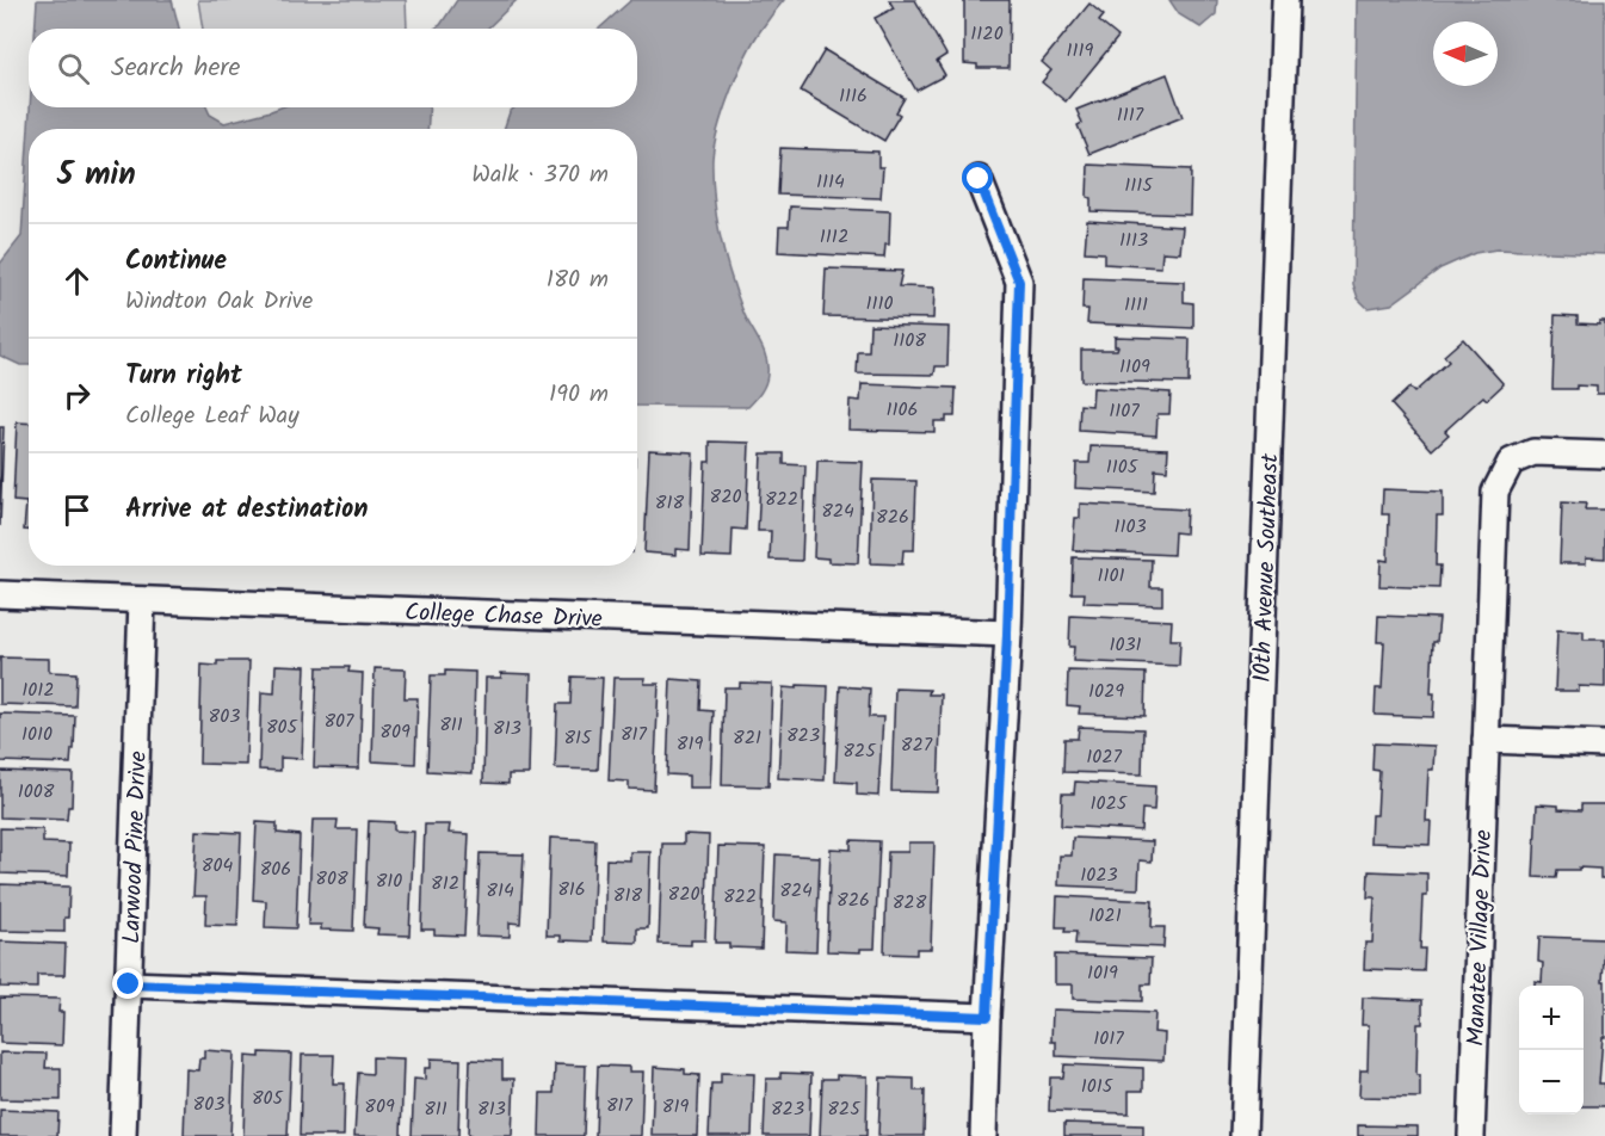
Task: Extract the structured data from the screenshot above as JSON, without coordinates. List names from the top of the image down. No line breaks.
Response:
{"streets":{"street":["10th Avenue Southeast","College Chase Drive","Larwood Pine Drive","Manatee Village Drive"]},"crossings":[["College Chase Drive","Larwood Pine Drive"]],"house_numbers":["1120","1119","1116","1117","1114","1115","1112","1113","1110","1111","1108","1109","1106","1107","1105","820","822","818","824","826","1103","1101","1031","1012","1029","803","807","811","805","813","809","1010","817","823","815","821","819","827","825","1027","1008","1025","804","806","1023","808","810","812","816","814","824","820","818","822","826","828","1021","1019","1017","1015","805","803","817","809","819","811","813","823","825"],"north":"left","page":{"search":"Search here","heading":["5 min","Walk · 370 m"],"list":[["Continue","Windton Oak Drive","180 m"],["Turn right","College Leaf Way","190 m"],"Arrive at destination"],"map_buttons":["+","−"]}}
